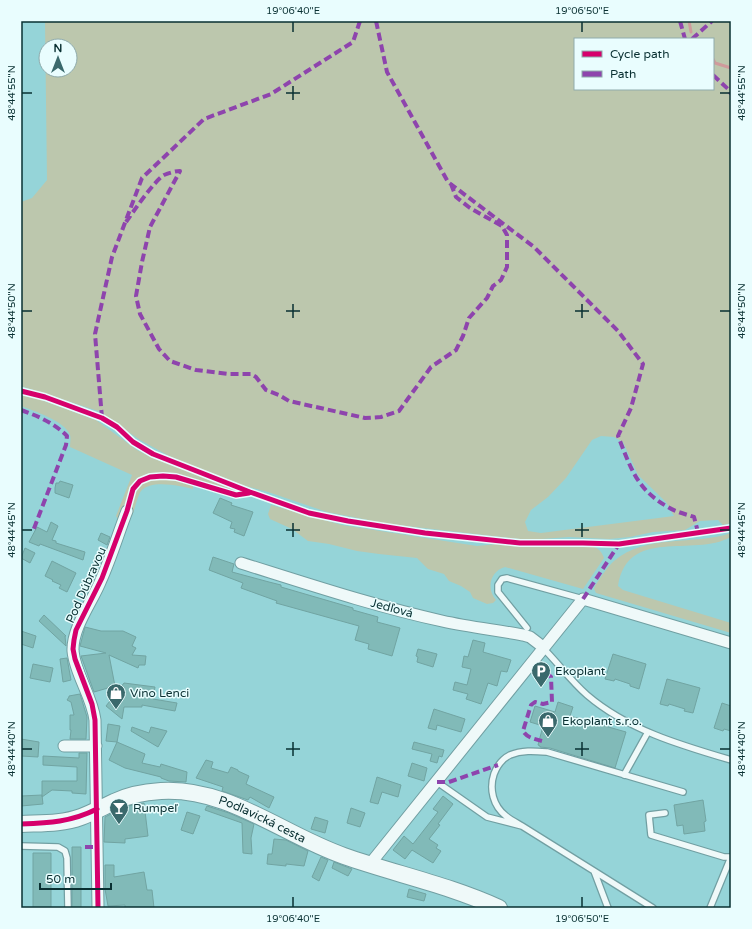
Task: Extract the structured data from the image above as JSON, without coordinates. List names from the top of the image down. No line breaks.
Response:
{"streets":{"main road":["Podlavická cesta"],"street":["Pod Dúbravou","Jedľová"]},"crossings":[["Pod Dúbravou","Podlavická cesta"]],"places":{"parking":["Ekoplant"],"shop":["Víno Lenci","Ekoplant s.r.o."],"bar":["Rumpeľ"]},"legend":["Cycle path","Path"],"scale_bar":"50 m","north":"top","coordinates":["19°06'40\"E","19°06'50\"E","48°44'55\"N","48°44'50\"N","48°44'45\"N","48°44'40\"N"]}
